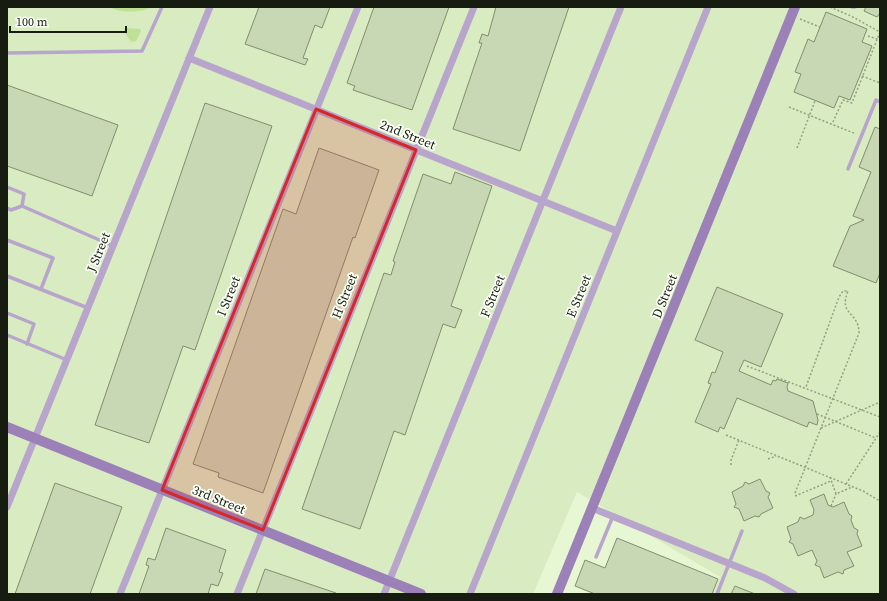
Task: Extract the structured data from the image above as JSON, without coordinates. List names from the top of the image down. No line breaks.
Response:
{"streets":{"street":["2nd Street","J Street","I Street","H Street","F Street","E Street","D Street","3rd Street"]},"crossings":[["2nd Street","J Street"],["2nd Street","I Street"],["2nd Street","H Street"],["2nd Street","F Street"],["2nd Street","E Street"],["J Street","3rd Street"],["I Street","3rd Street"],["H Street","3rd Street"],["F Street","3rd Street"]],"scale_bar":"100 m"}
